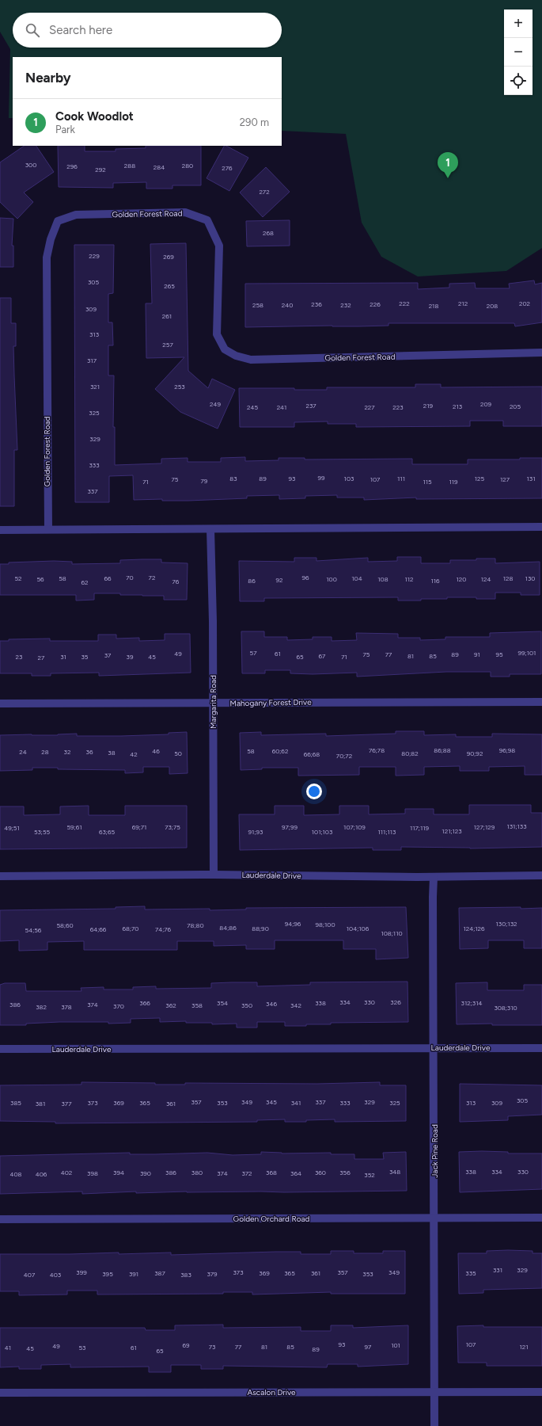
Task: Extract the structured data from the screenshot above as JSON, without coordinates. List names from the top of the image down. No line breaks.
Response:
{"streets":{"street":["Golden Forest Road","Margarita Road","Mahogany Forest Drive","Lauderdale Drive","Jack Pine Road","Golden Orchard Road","Ascalon Drive"]},"crossings":[["Margarita Road","Mahogany Forest Drive"],["Margarita Road","Lauderdale Drive"],["Lauderdale Drive","Jack Pine Road"],["Jack Pine Road","Golden Orchard Road"],["Jack Pine Road","Ascalon Drive"]],"house_numbers":["300","288","280","296","284","276","292","272","268","229","269","305","265","222","212","202","236","226","258","240","232","218","208","309","261","313","257","317","321","253","249","209","237","219","213","205","245","241","227","223","325","329","333","99","83","89","93","103","111","125","131","75","107","127","79","71","115","119","337","70","72","96","52","58","66","104","128","130","56","100","108","112","120","124","92","86","116","76","62","57","99;101","49","61","75","77","89","91","95","37","67","81","85","23","31","35","39","45","65","71","27","76;78","86;88","96;98","46","58","60;62","24","28","32","36","38","50","80;82","90;92","42","66;68","70;72","131;133","59;61","69;71","73;75","97;99","107;109","127;129","49;51","117;119","121;123","53;55","63;65","91;93","101;103","111;113","94;96","130;132","98;100","58;60","78;80","84;86","68;70","88;90","104;106","124;126","64;66","74;76","54;56","108;110","334","330","326","366","354","338","312;314","346","386","374","362","358","350","342","370","382","378","308;310","305","357","349","345","337","329","385","373","369","365","353","341","333","325","313","309","381","377","361","348","338","334","330","402","394","386","380","368","360","356","398","390","374","372","364","408","406","352","331","329","399","373","357","349","387","369","365","361","335","395","391","379","353","407","403","383","93","107","69","101","49","73","77","81","85","97","121","41","53","61","45","89","65"],"page":{"map_buttons":["+","−"],"search":"Search here","heading":"Nearby","list":[{"mark":"1","name":"Cook Woodlot","note":"Park","value":"290 m"}],"pins":"1"}}
